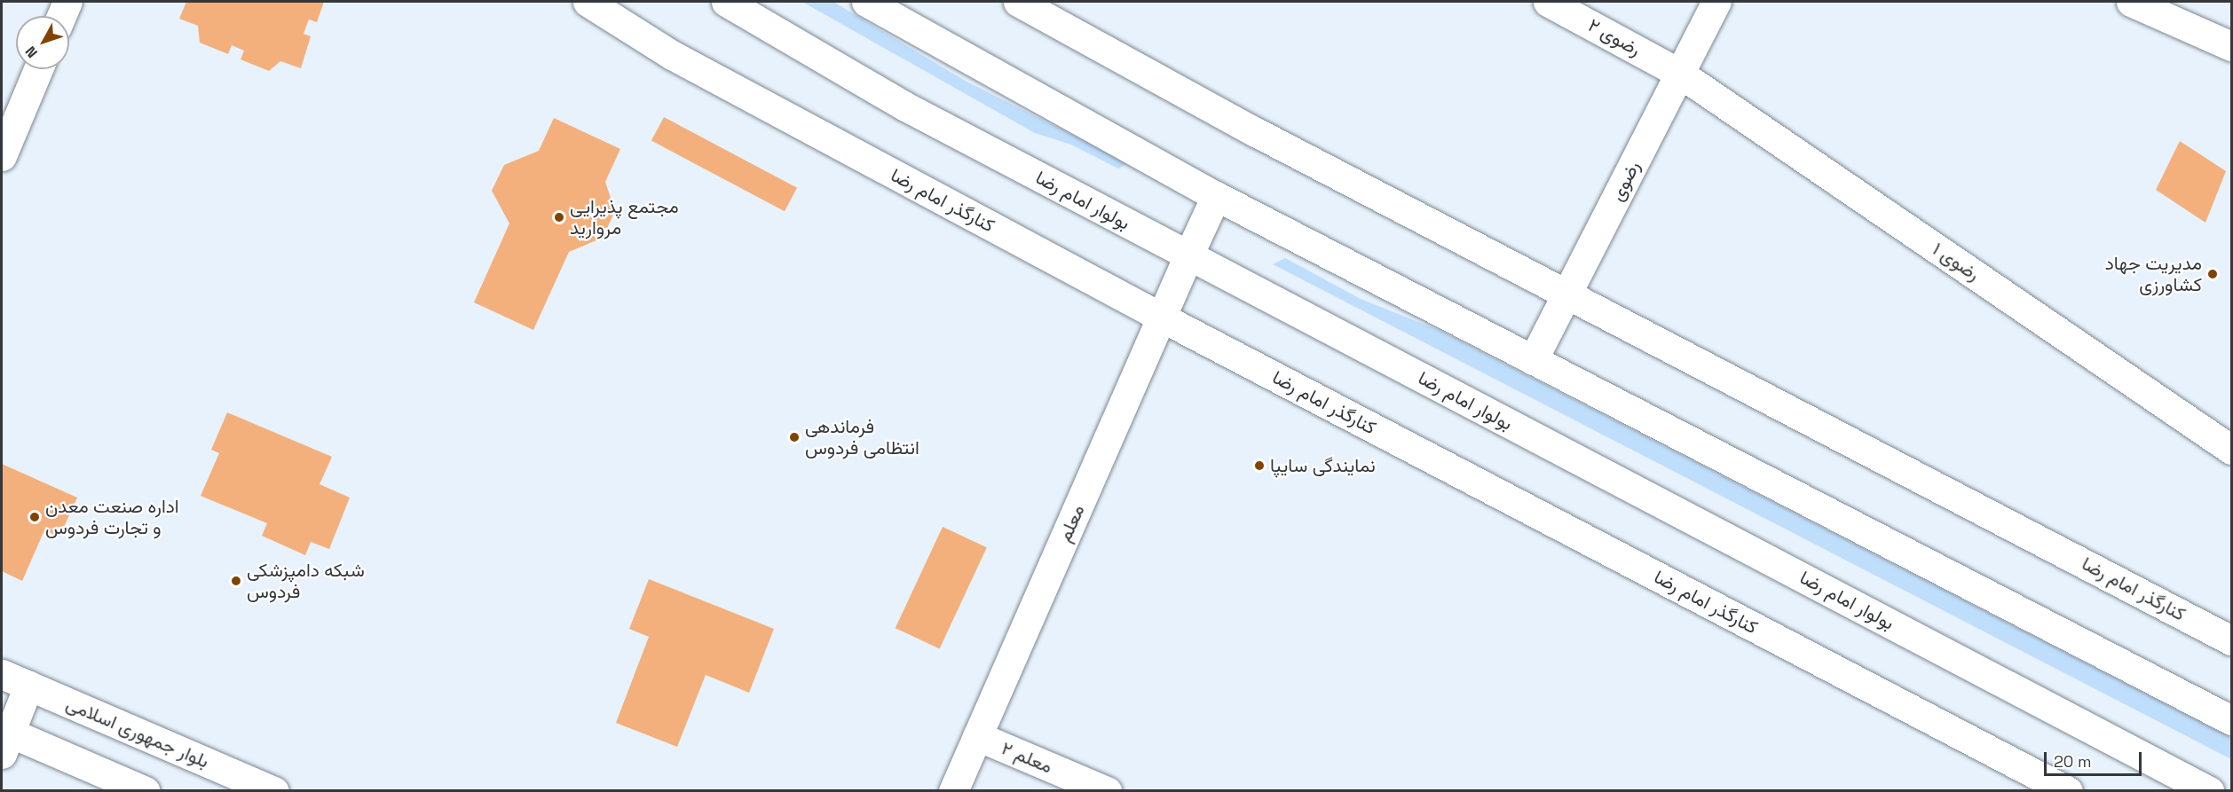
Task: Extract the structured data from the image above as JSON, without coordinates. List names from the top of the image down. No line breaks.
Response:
{"streets":{"street":["رضوی ۲","رضوی","کنارگذر امام رضا","بولوار امام رضا","رضوی ۱","معلم","بلوار جمهوری اسلامی","معلم ۲"]},"crossings":[["رضوی ۲","رضوی"],["رضوی ۲","رضوی ۱"],["رضوی","کنارگذر امام رضا"],["رضوی","رضوی ۱"],["کنارگذر امام رضا","معلم"],["بولوار امام رضا","معلم"],["معلم","معلم ۲"]],"places":["مجتمع پذیرایی مروارید","مدیریت جهاد کشاورزی","فرماندهی انتظامی فردوس","نمایندگی سایپا","اداره صنعت معدن و تجارت فردوس","شبکه دامپزشکی فردوس"],"scale_bar":"20 m","north":"bottom left"}
